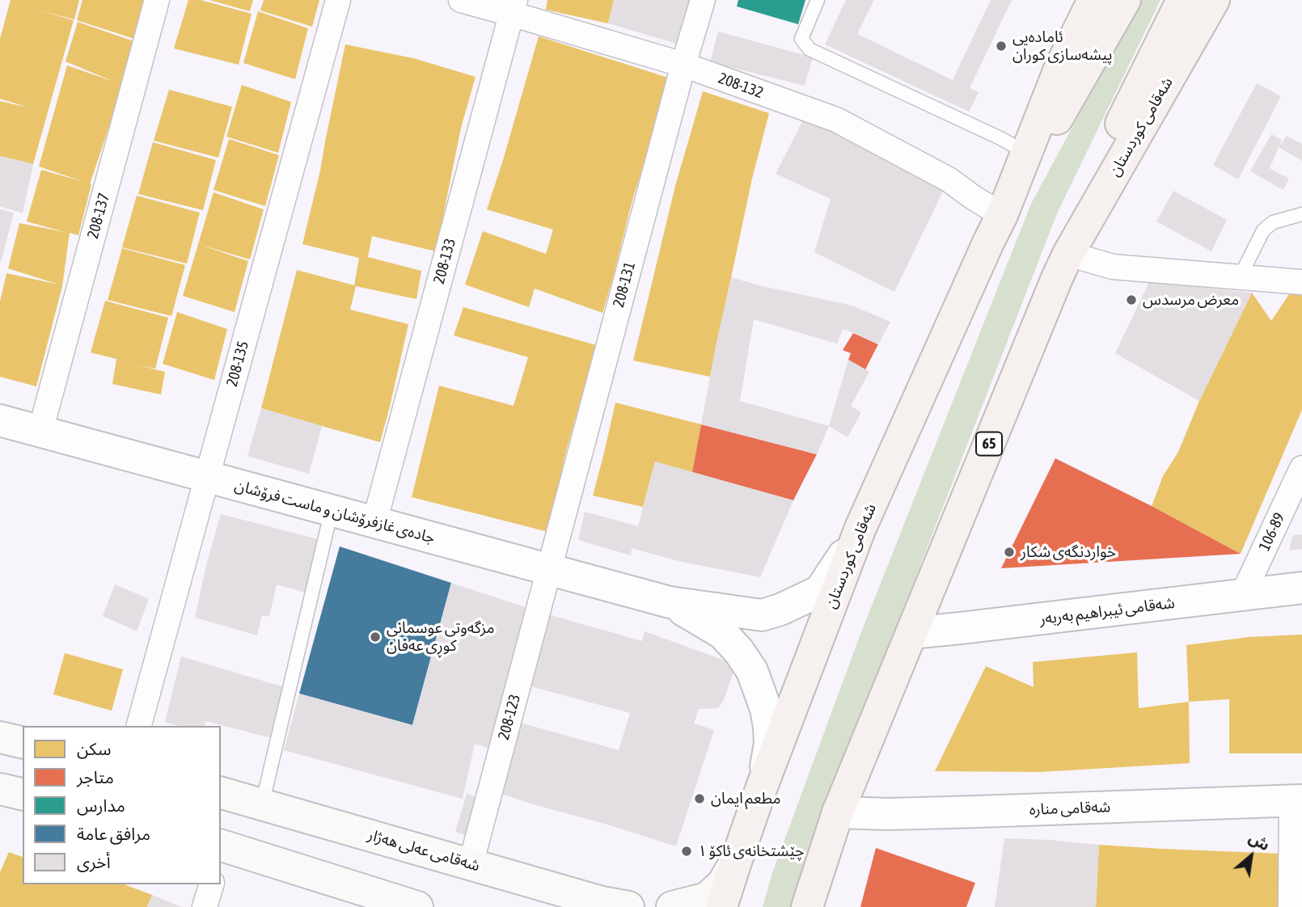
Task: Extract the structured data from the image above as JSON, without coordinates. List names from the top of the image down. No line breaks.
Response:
{"streets":{"highway":["شەقامی کوردستان","65"],"main road":["شەقامی عەلی هەژار"],"street":["208-132","208-137","208-133","208-131","208-135","جاده‌ی غازفرۆشان و ماست فرۆشان","106-89","شەقامی ئیبراهیم بەربەر","208-123","شەقامی منارە"]},"crossings":[["208-132","شەقامی کوردستان"],["208-132","208-133"],["208-132","208-131"],["شەقامی کوردستان","شەقامی ئیبراهیم بەربەر"],["شەقامی کوردستان","شەقامی منارە"],["208-137","جاده‌ی غازفرۆشان و ماست فرۆشان"],["208-133","جاده‌ی غازفرۆشان و ماست فرۆشان"],["208-131","جاده‌ی غازفرۆشان و ماست فرۆشان"],["208-131","208-123"],["208-135","جاده‌ی غازفرۆشان و ماست فرۆشان"],["جاده‌ی غازفرۆشان و ماست فرۆشان","208-123"],["106-89","شەقامی ئیبراهیم بەربەر"],["208-123","شەقامی عەلی هەژار"]],"places":["ئامادەیی پیشەسازی کوران","معرض مرسدس","خواردنگەی شکار","مزگەوتی عوسمانی کوڕی عەفان","مطعم ايمان","چێشتخانەی ئاکۆ ١"],"legend":["سكن","متاجر","مدارس","مرافق عامة","أخرى"],"north":"top right"}
